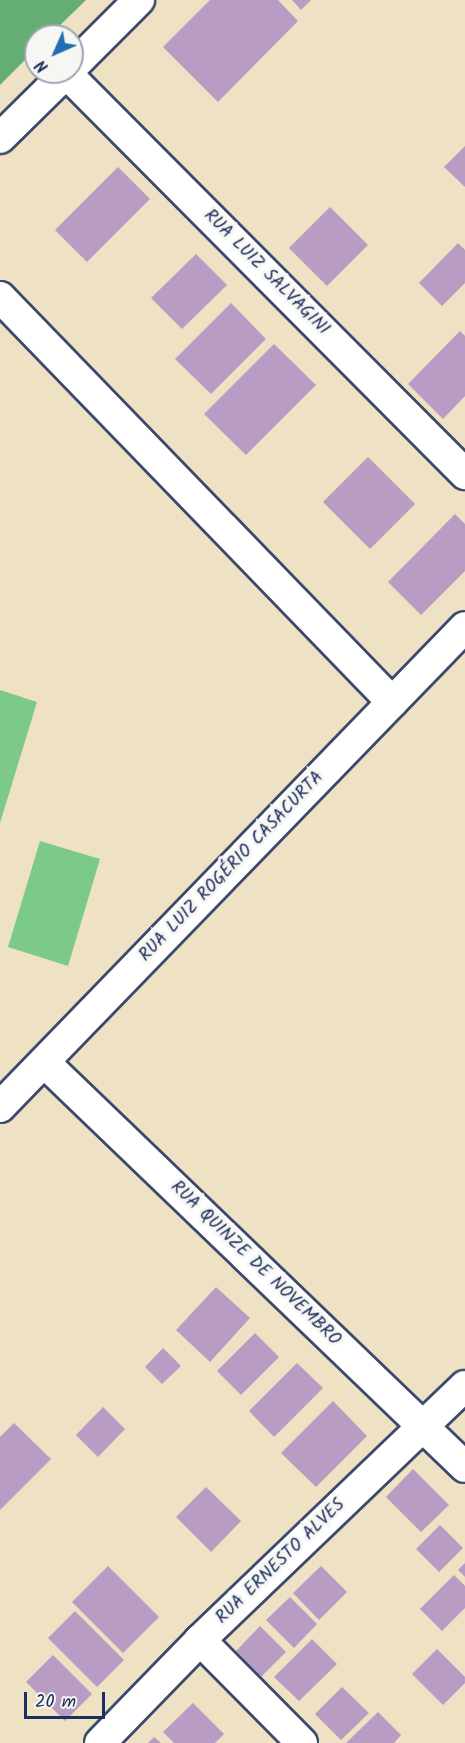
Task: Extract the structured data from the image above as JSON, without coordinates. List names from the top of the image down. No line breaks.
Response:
{"streets":{"street":["RUA LUIZ SALVAGINI","RUA LUIZ ROGÉRIO CASACURTA","RUA QUINZE DE NOVEMBRO","RUA ERNESTO ALVES"]},"crossings":[["RUA LUIZ ROGÉRIO CASACURTA","RUA QUINZE DE NOVEMBRO"],["RUA QUINZE DE NOVEMBRO","RUA ERNESTO ALVES"]],"scale_bar":"20 m","north":"bottom left"}
